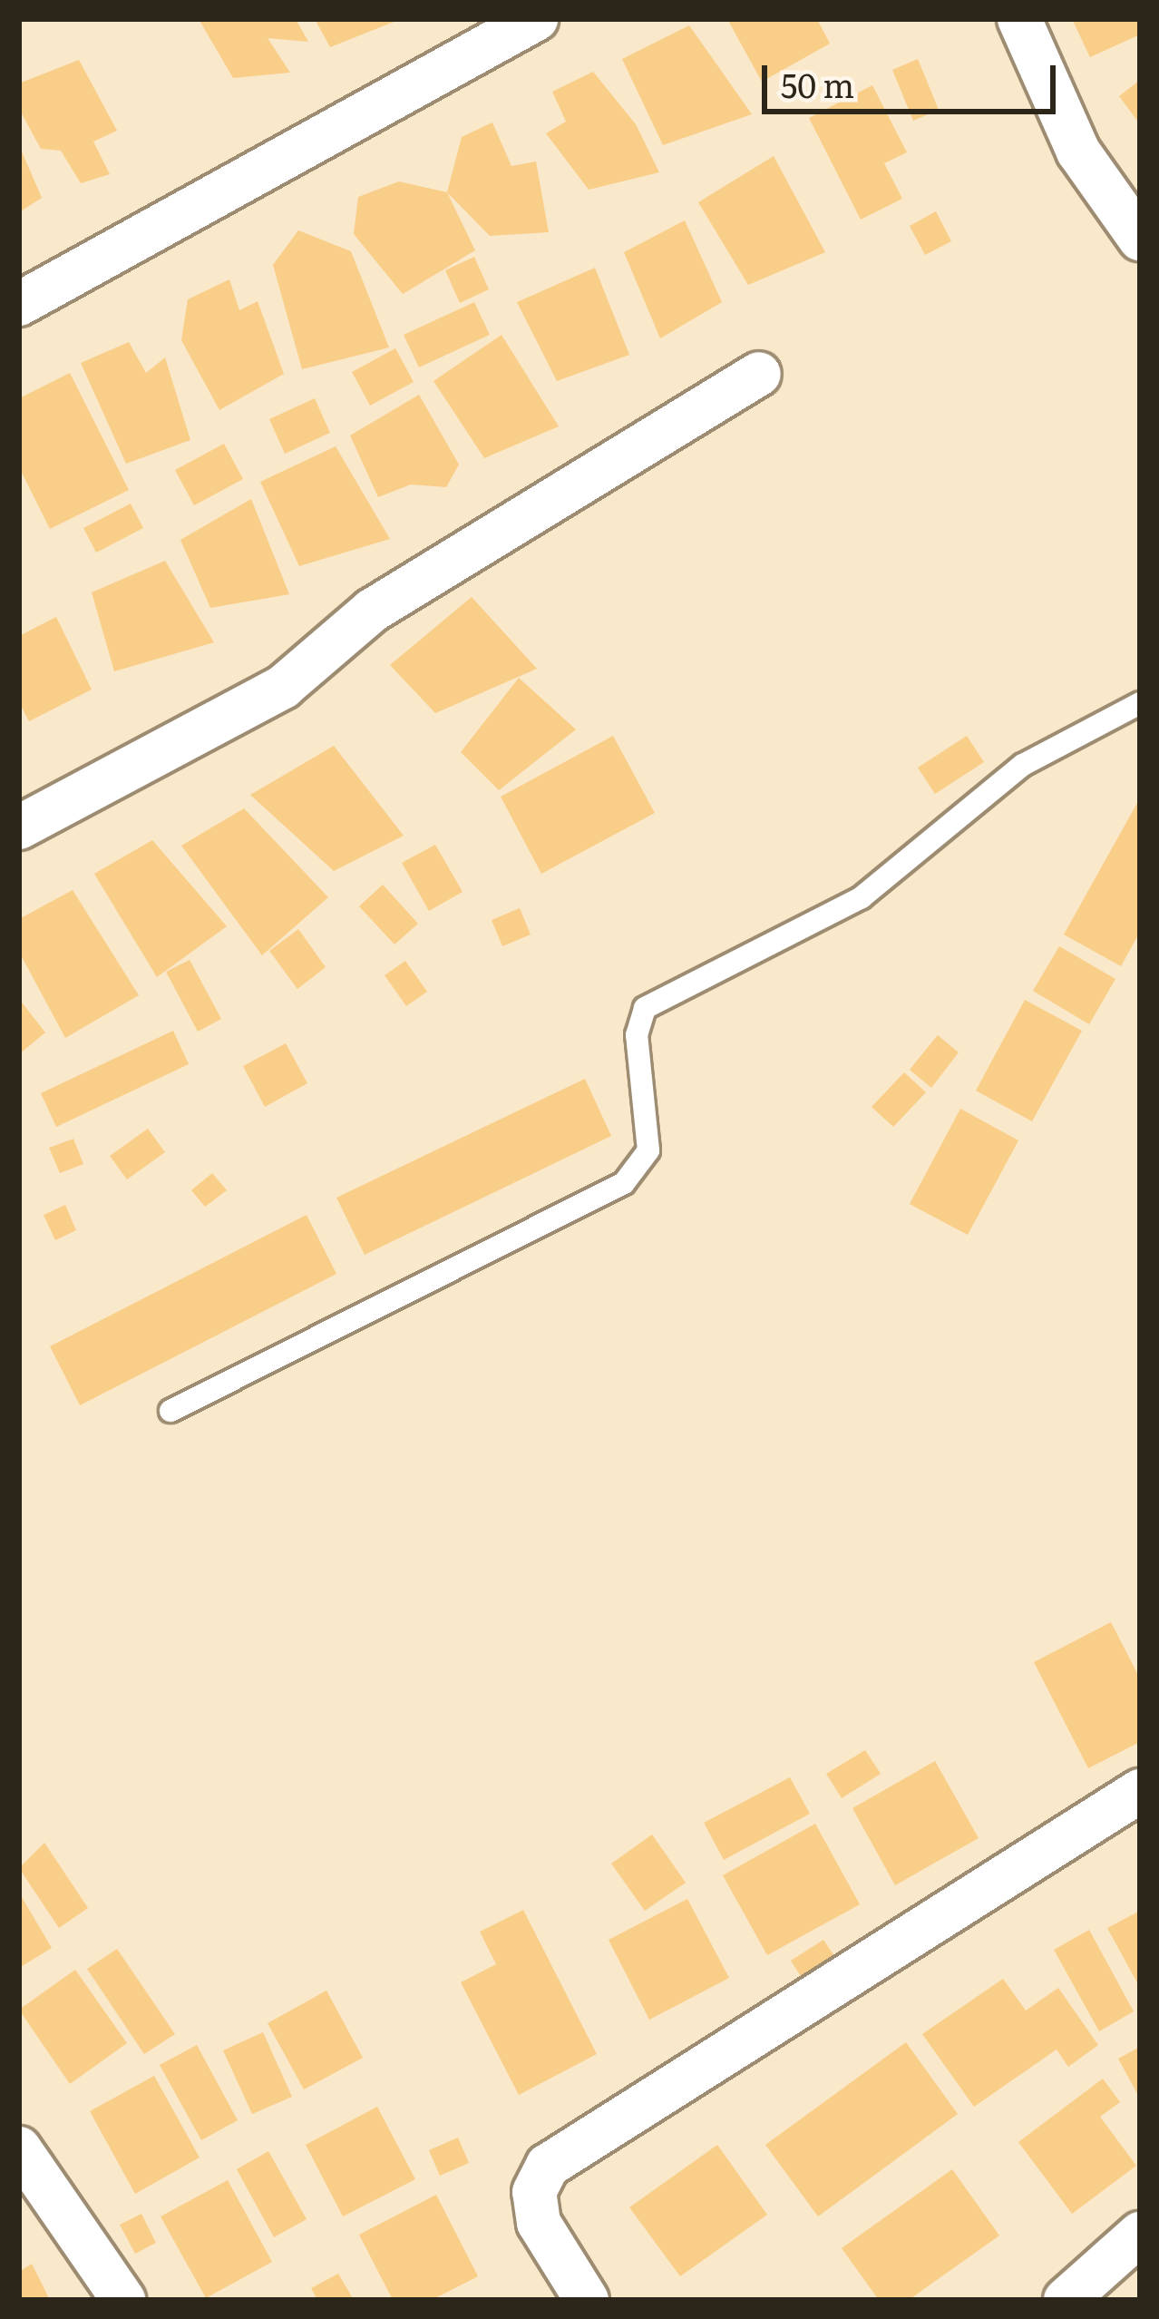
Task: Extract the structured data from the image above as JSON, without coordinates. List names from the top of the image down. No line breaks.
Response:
{"scale_bar":"50 m"}
